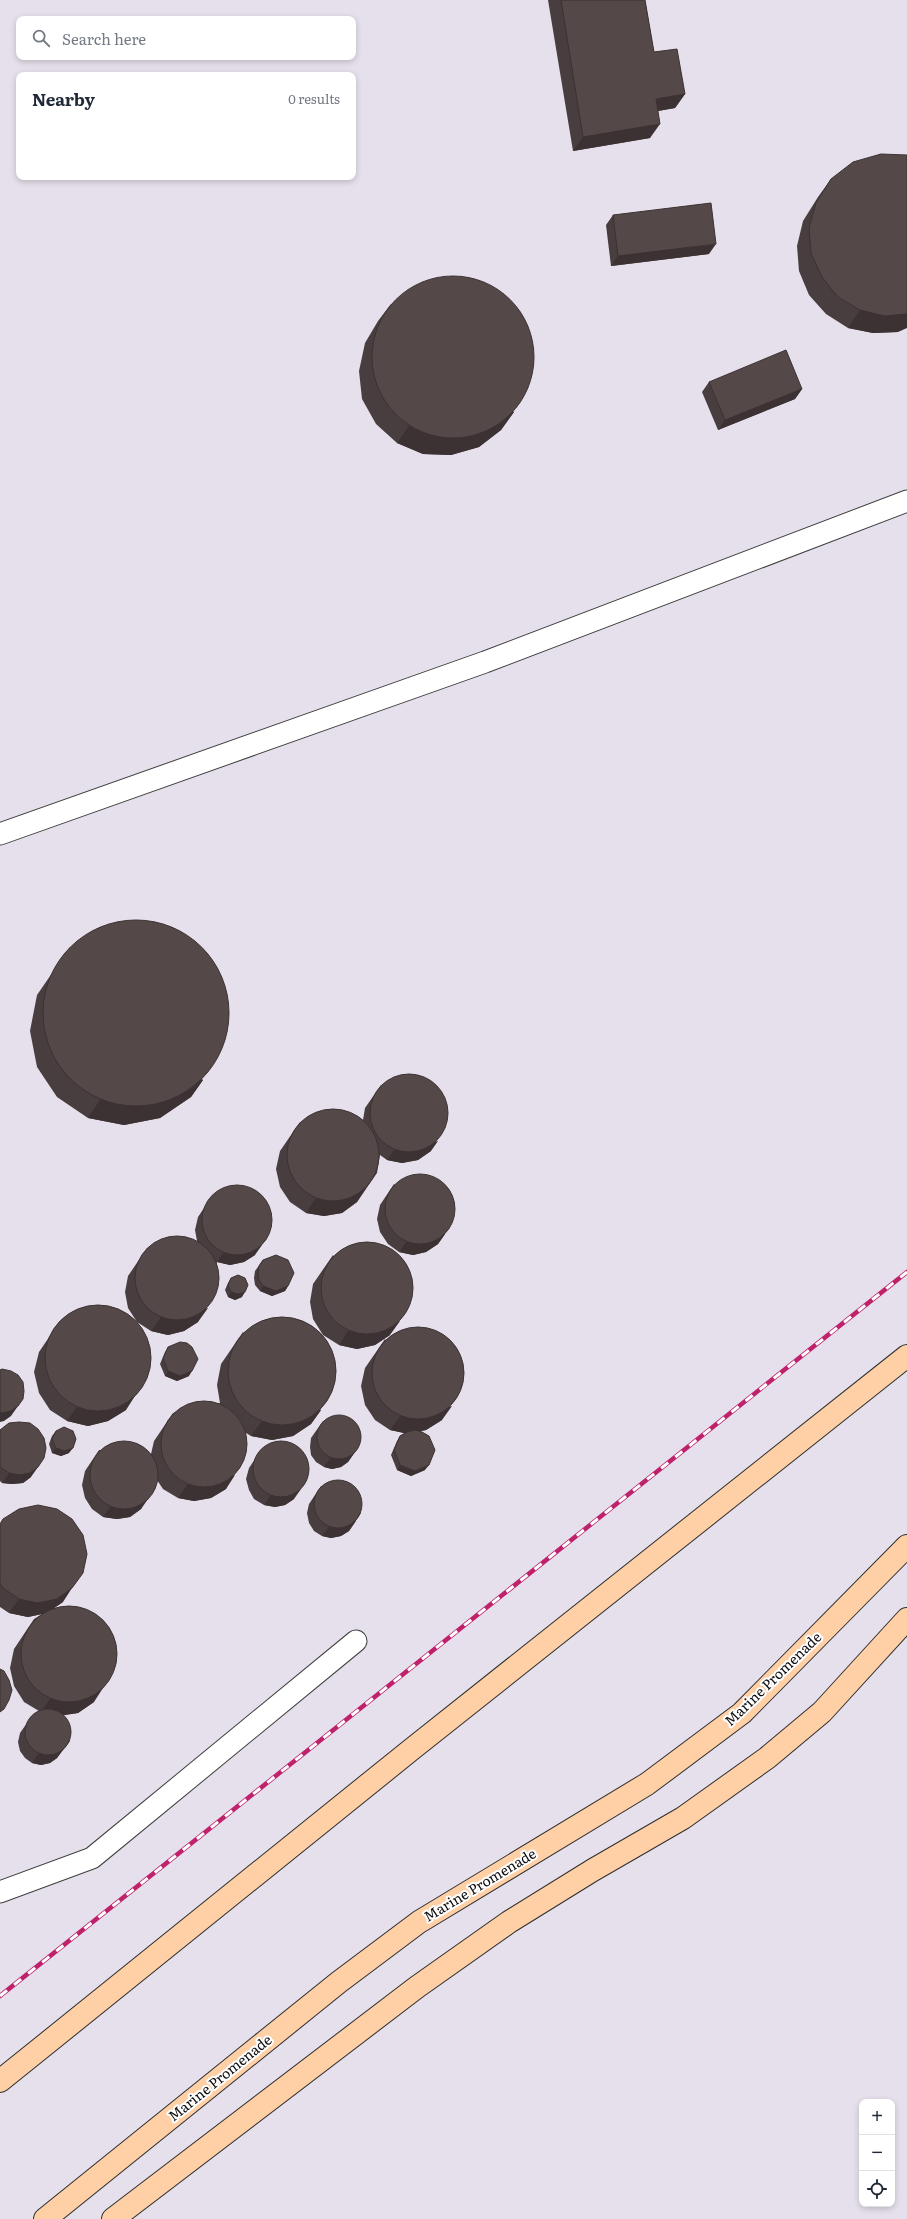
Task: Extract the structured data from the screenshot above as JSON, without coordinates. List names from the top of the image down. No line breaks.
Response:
{"streets":{"main road":["Marine Promenade"]},"page":{"search":"Search here","heading":["Nearby","0 results"],"map_buttons":["+","−"]}}
